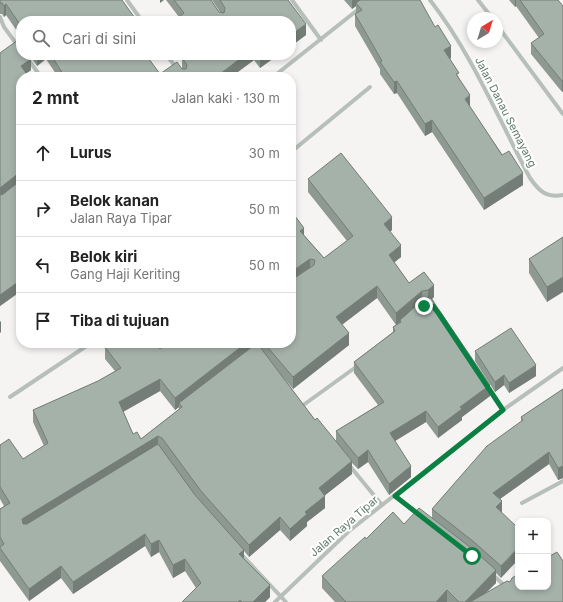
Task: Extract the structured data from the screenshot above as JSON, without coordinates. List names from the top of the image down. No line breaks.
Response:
{"streets":{"street":["Jalan Danau Semayang","Jalan Raya Tipar"]},"north":"top right","page":{"search":"Cari di sini","heading":["2 mnt","Jalan kaki · 130 m"],"list":[["Lurus","30 m"],["Belok kanan","Jalan Raya Tipar","50 m"],["Belok kiri","Gang Haji Keriting","50 m"],"Tiba di tujuan"],"map_buttons":["+","−"]}}
